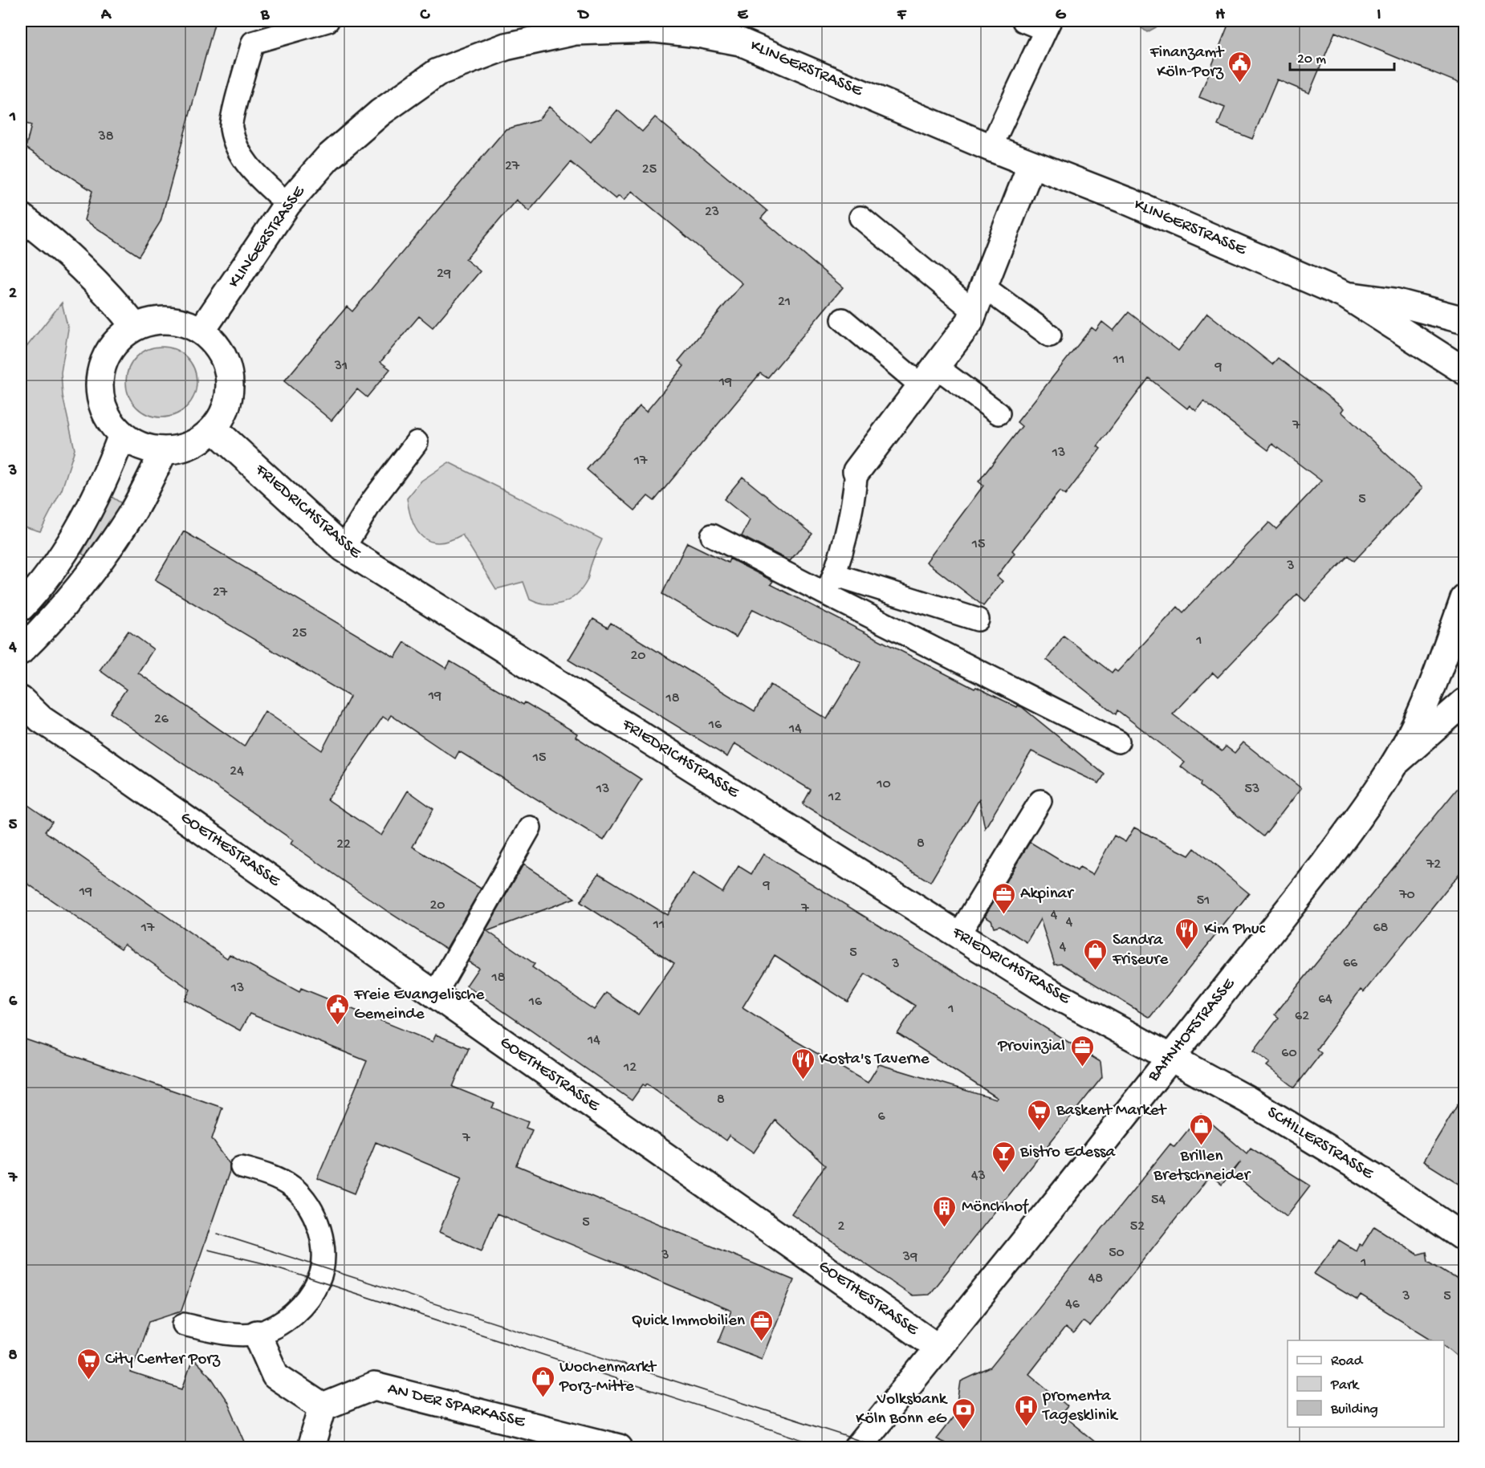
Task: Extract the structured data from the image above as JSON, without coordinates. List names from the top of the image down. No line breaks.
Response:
{"streets":{"street":["KLINGERSTRASSE","FRIEDRICHSTRASSE","GOETHESTRASSE","BAHNHOFSTRASSE","SCHILLERSTRASSE","AN DER SPARKASSE"]},"crossings":[["KLINGERSTRASSE","FRIEDRICHSTRASSE"],["FRIEDRICHSTRASSE","BAHNHOFSTRASSE"],["FRIEDRICHSTRASSE","SCHILLERSTRASSE"],["GOETHESTRASSE","BAHNHOFSTRASSE"],["BAHNHOFSTRASSE","SCHILLERSTRASSE"]],"places":{"public building":["Finanzamt Köln-Porz","Freie Evangelische Gemeinde"],"office":["Akpinar","Provinzial","Quick Immobilien"],"restaurant":["Kim Phuc","Kosta's Taverne"],"shop":["Sandra Friseure","Brillen Bretschneider","Wochenmarkt Porz-Mitte"],"supermarket":["Baskent Market","City Center Porz"],"bar":["Bistro Edessa"],"building":["Mönchhof"],"hospital":["promenta Tagesklinik"],"bank":["Volksbank Köln Bonn eG"]},"house_numbers":["38","27","25","23","29","21","11","31","9","19","7","13","17","5","15","3","27","25","1","20","19","18","26","16","14","15","24","10","13","53","12","8","22","72","9","19","70","51","20","7","4","4","11","17","68","4","5","66","3","18","13","64","16","1","62","14","60","12","8","6","7","43","54","5","2","52","50","3","39","1","48","3","5","46"],"legend":["Road","Park","Building"],"scale_bar":"20 m","grid":{"columns":["A","B","C","D","E","F","G","H","I"],"rows":["1","2","3","4","5","6","7","8"]}}
